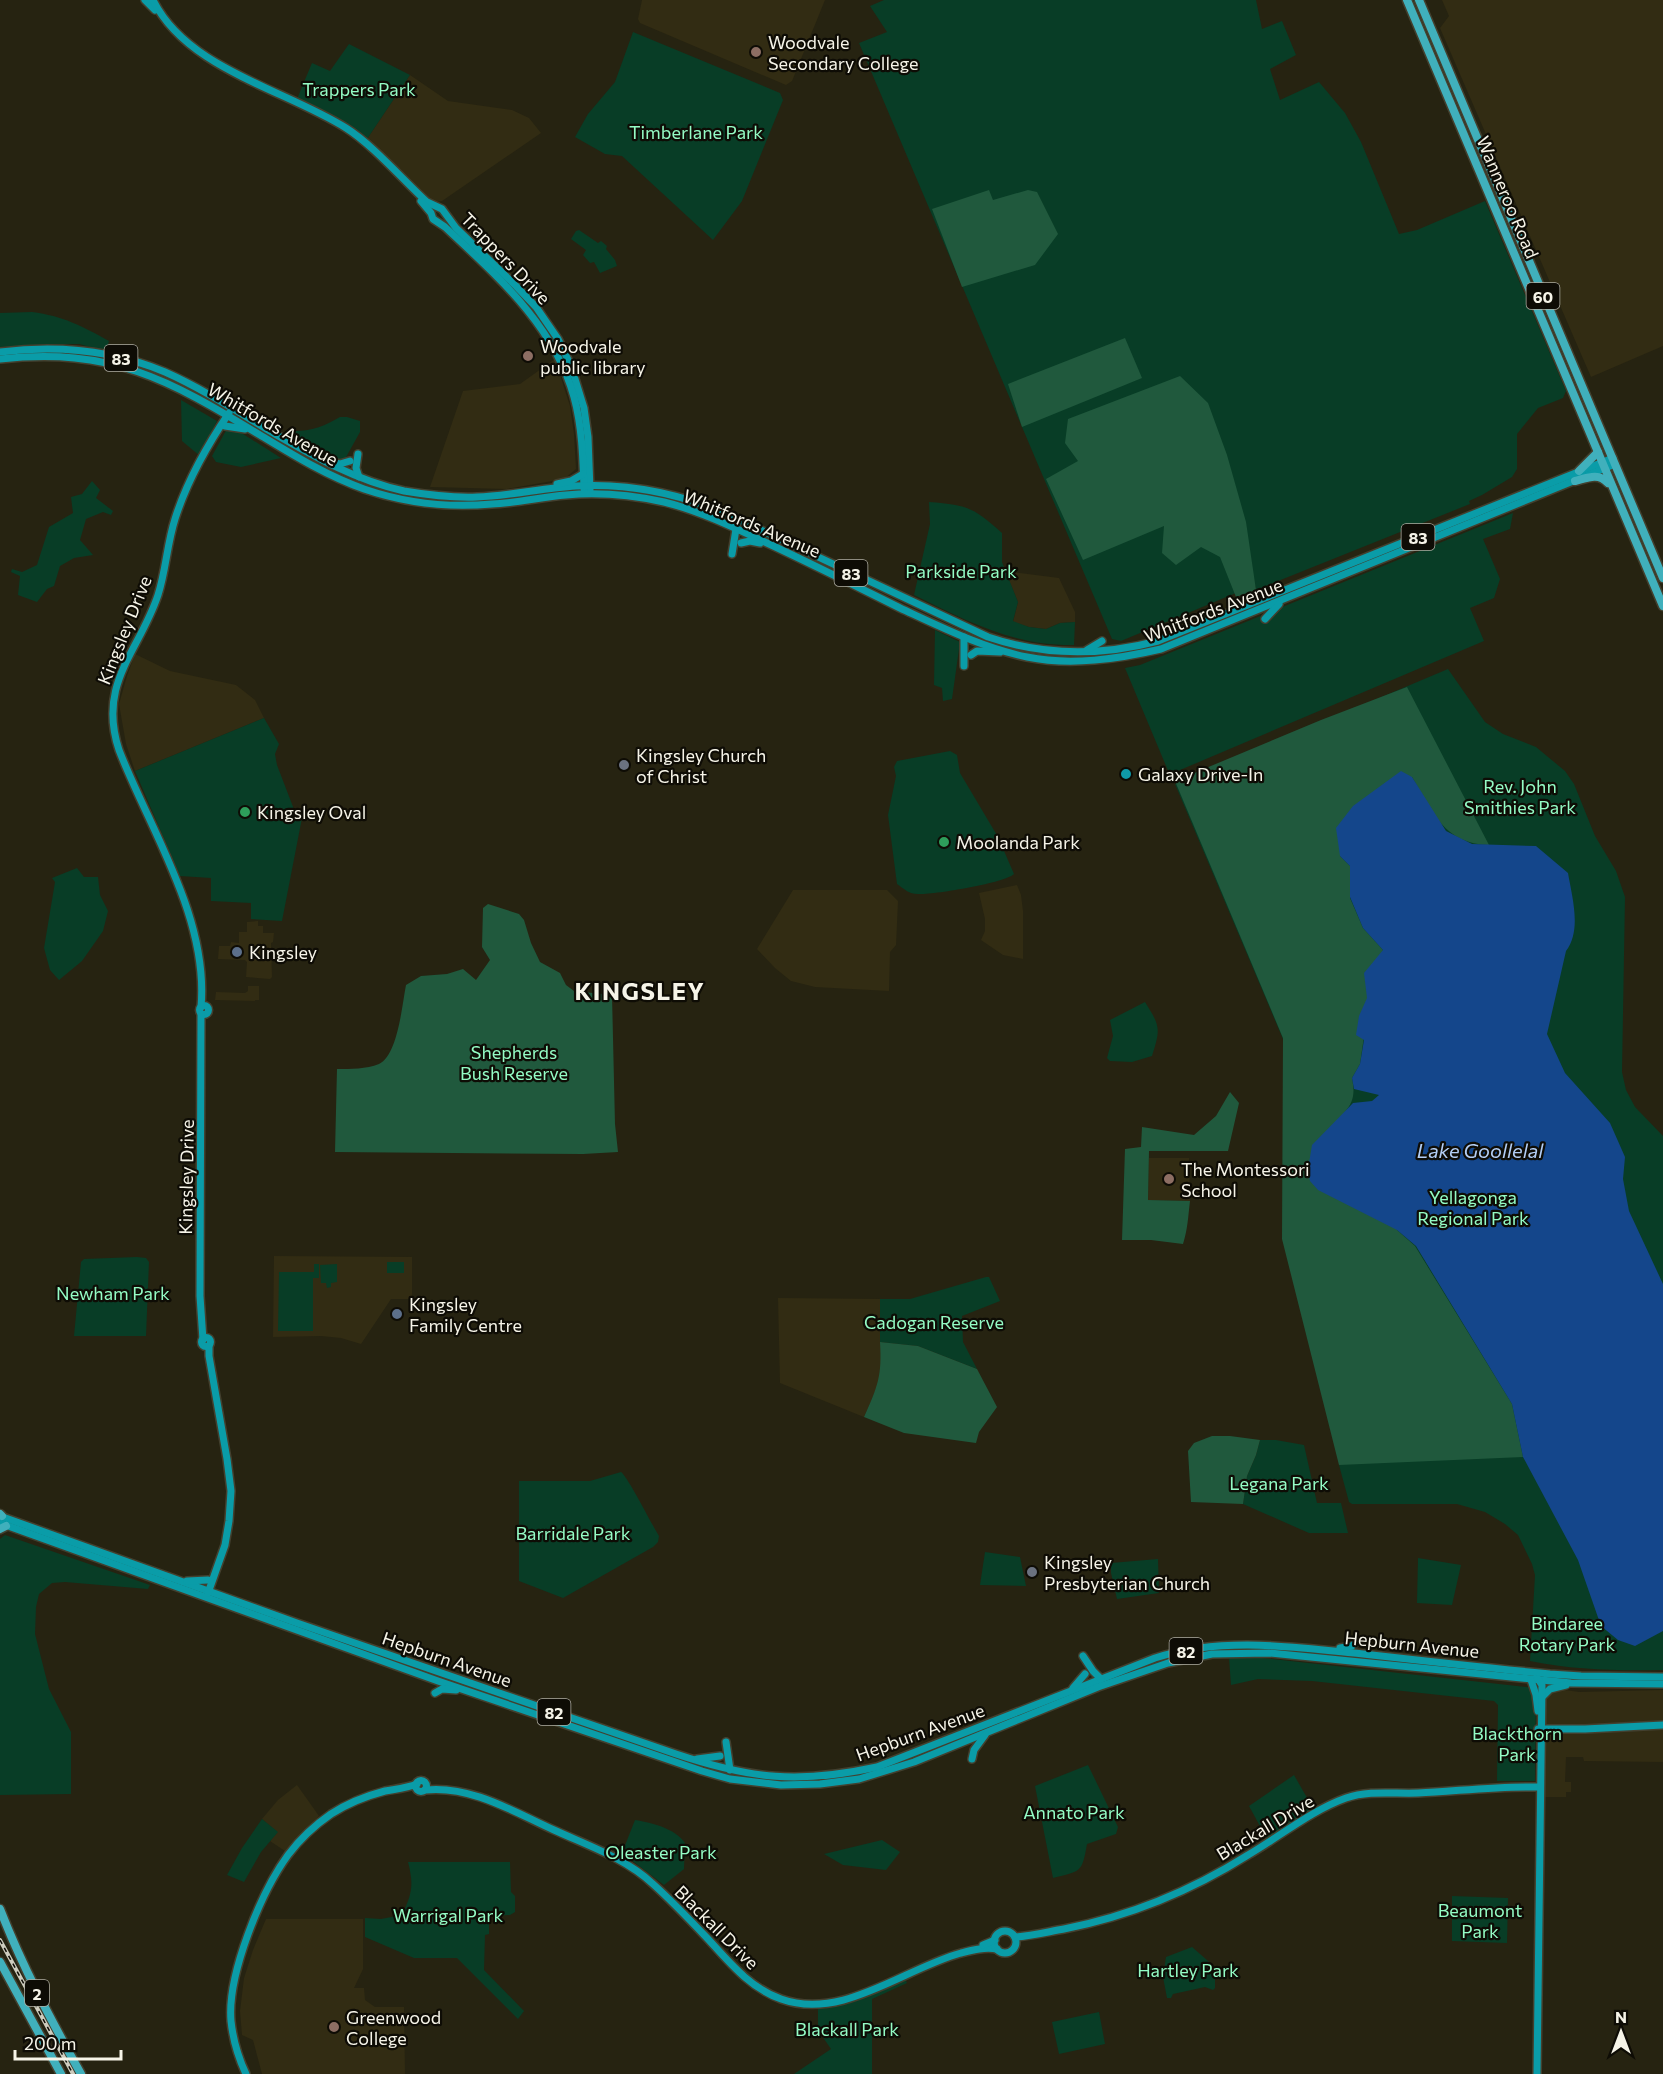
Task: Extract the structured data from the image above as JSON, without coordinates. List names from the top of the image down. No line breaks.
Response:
{"streets":{"highway":["Wanneroo Road","60","83","2"],"main road":["Trappers Drive","Whitfords Avenue","Kingsley Drive","Hepburn Avenue","82","Blackall Drive"]},"crossings":[["Wanneroo Road","83"],["Wanneroo Road","Whitfords Avenue"],["Trappers Drive","Whitfords Avenue"],["83","Whitfords Avenue"],["Whitfords Avenue","Kingsley Drive"],["Kingsley Drive","Hepburn Avenue"]],"districts":["KINGSLEY"],"water":["Lake Goollelal"],"parks":["Trappers Park","Timberlane Park","Parkside Park","Rev. John Smithies Park","Shepherds Bush Reserve","Yellagonga Regional Park","Newham Park","Cadogan Reserve","Legana Park","Barridale Park","Bindaree Rotary Park","Blackthorn Park","Annato Park","Oleaster Park","Beaumont Park","Warrigal Park","Hartley Park","Blackall Park"],"places":["Woodvale Secondary College","Woodvale public library","Kingsley Church of Christ","Galaxy Drive-In","Kingsley Oval","Moolanda Park","Kingsley","The Montessori School","Kingsley Family Centre","Kingsley Presbyterian Church","Greenwood College"],"scale_bar":"200 m","north":"top"}
